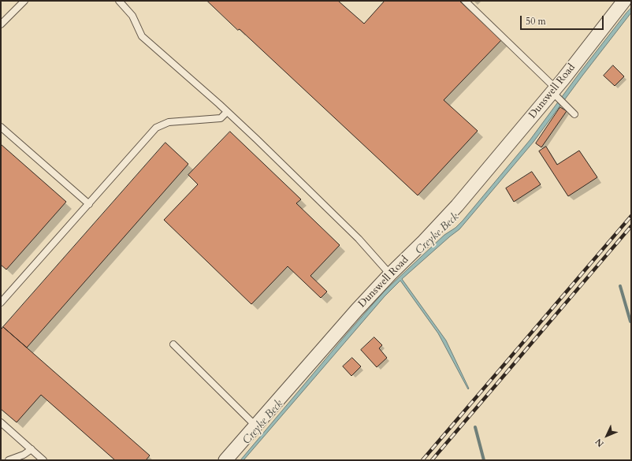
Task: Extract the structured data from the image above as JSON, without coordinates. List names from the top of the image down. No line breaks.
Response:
{"streets":{"street":["Dunswell Road"]},"water":["Creyke Beck"],"scale_bar":"50 m","north":"bottom left"}
